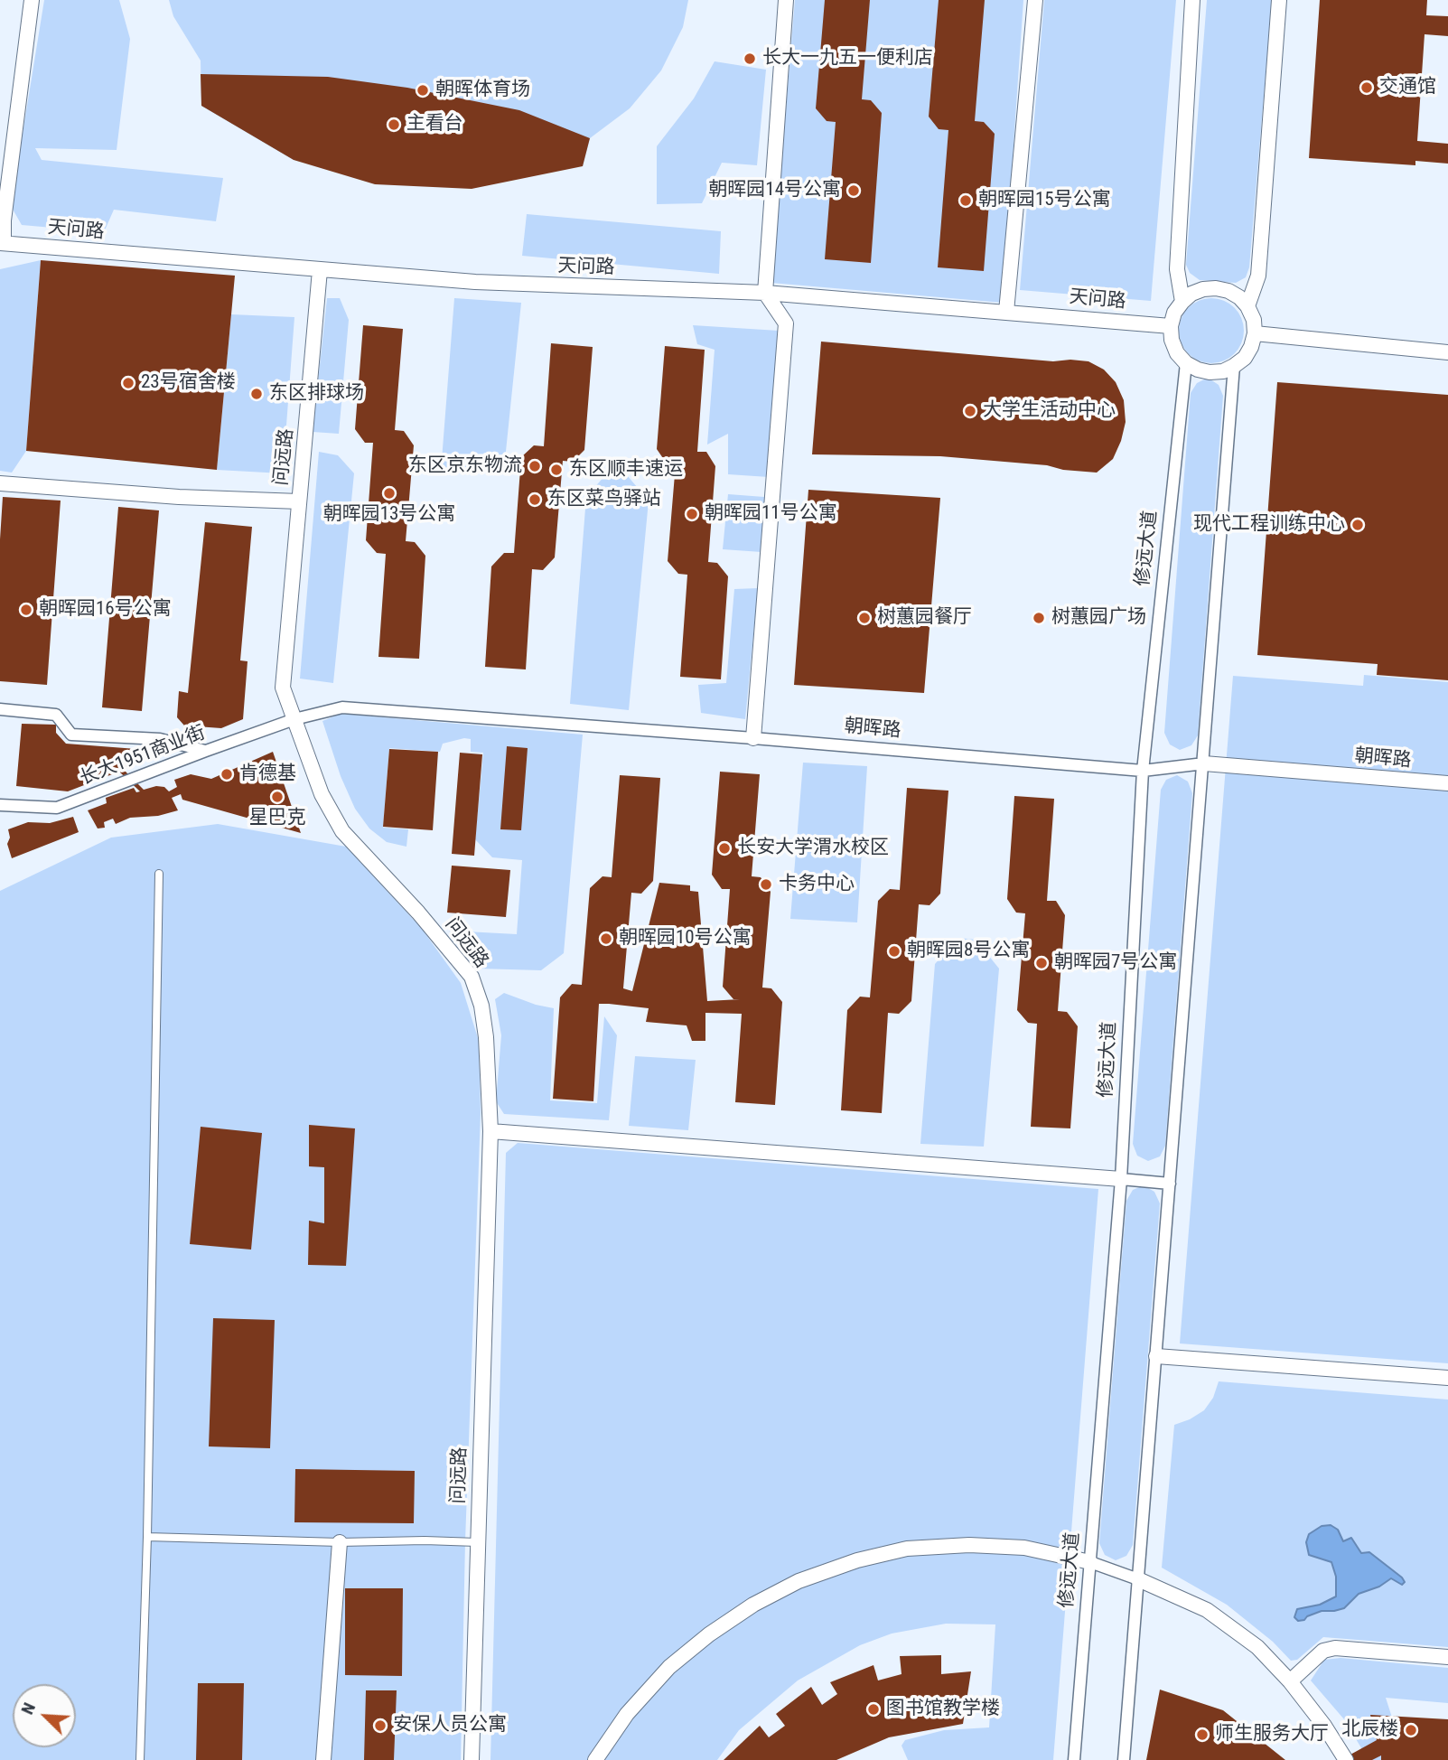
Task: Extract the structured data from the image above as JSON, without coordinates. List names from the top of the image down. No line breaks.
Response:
{"streets":{"street":["天问路","问远路","修远大道","朝晖路","长大1951商业街"]},"crossings":[["天问路","问远路"],["天问路","修远大道"],["问远路","朝晖路"],["问远路","长大1951商业街"],["修远大道","朝晖路"],["朝晖路","长大1951商业街"]],"places":["长大一九五一便利店","交通馆","朝晖体育场","主看台","朝晖园14号公寓","朝晖园15号公寓","23号宿舍楼","东区排球场","大学生活动中心","东区京东物流","东区顺丰速运","朝晖园13号公寓","东区菜鸟驿站","朝晖园11号公寓","现代工程训练中心","朝晖园16号公寓","树蕙园餐厅","树蕙园广场","肯德基","星巴克","长安大学渭水校区","卡务中心","朝晖园10号公寓","朝晖园8号公寓","朝晖园7号公寓","图书馆教学楼","安保人员公寓","北辰楼","师生服务大厅"],"north":"top left"}
